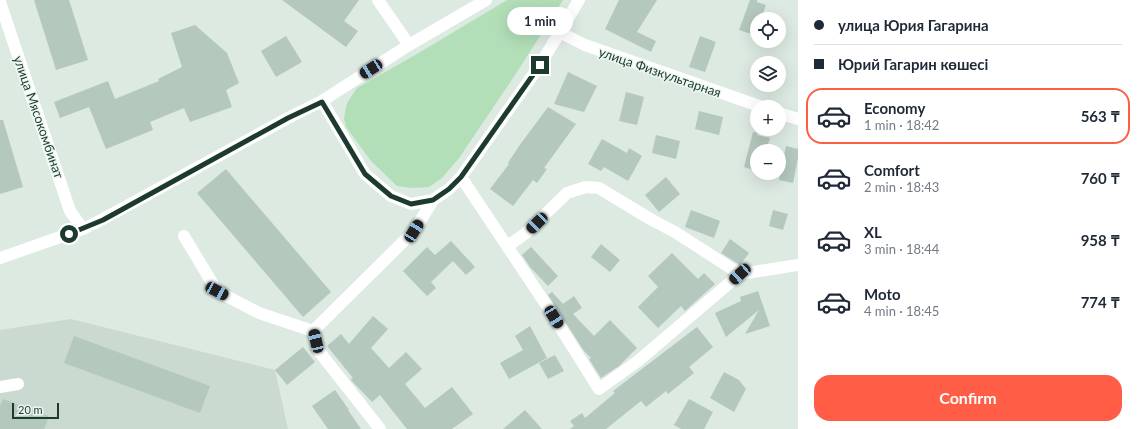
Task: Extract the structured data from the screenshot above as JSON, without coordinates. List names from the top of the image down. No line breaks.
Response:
{"streets":{"street":["улица Физкультарная","улица Мясокомбинат"]},"scale_bar":"20 m","page":{"banner":["улица Юрия Гагарина","Юрий Гагарин көшесі"],"bubble":"1 min","map_buttons":["+","−"],"list":[{"name":"Economy","note":"1 min · 18:42","value":"563 ₸"},{"name":"Comfort","note":"2 min · 18:43","value":"760 ₸"},{"name":"XL","note":"3 min · 18:44","value":"958 ₸"},{"name":"Moto","note":"4 min · 18:45","value":"774 ₸"}],"buttons":"Confirm","scale":"20 m"}}
